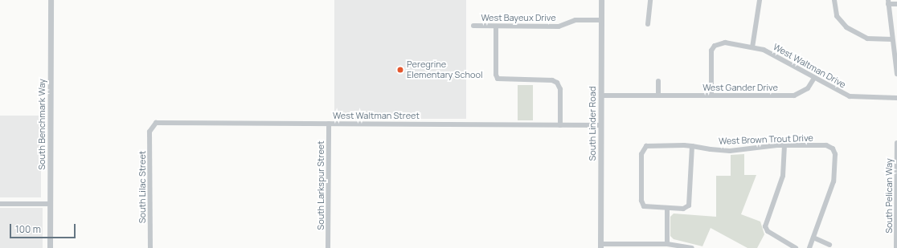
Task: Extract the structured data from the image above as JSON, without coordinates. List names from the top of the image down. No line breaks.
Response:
{"streets":{"street":["West Bayeux Drive","West Waltman Drive","West Gander Drive","West Waltman Street","South Linder Road","South Benchmark Way","West Brown Trout Drive","South Larkspur Street","South Lilac Street","South Pelican Way"]},"crossings":[["West Bayeux Drive","South Linder Road"],["West Waltman Drive","West Gander Drive"],["West Gander Drive","South Linder Road"],["West Waltman Street","South Linder Road"],["West Waltman Street","South Larkspur Street"],["West Waltman Street","South Lilac Street"]],"places":["Peregrine Elementary School"],"scale_bar":"100 m"}
